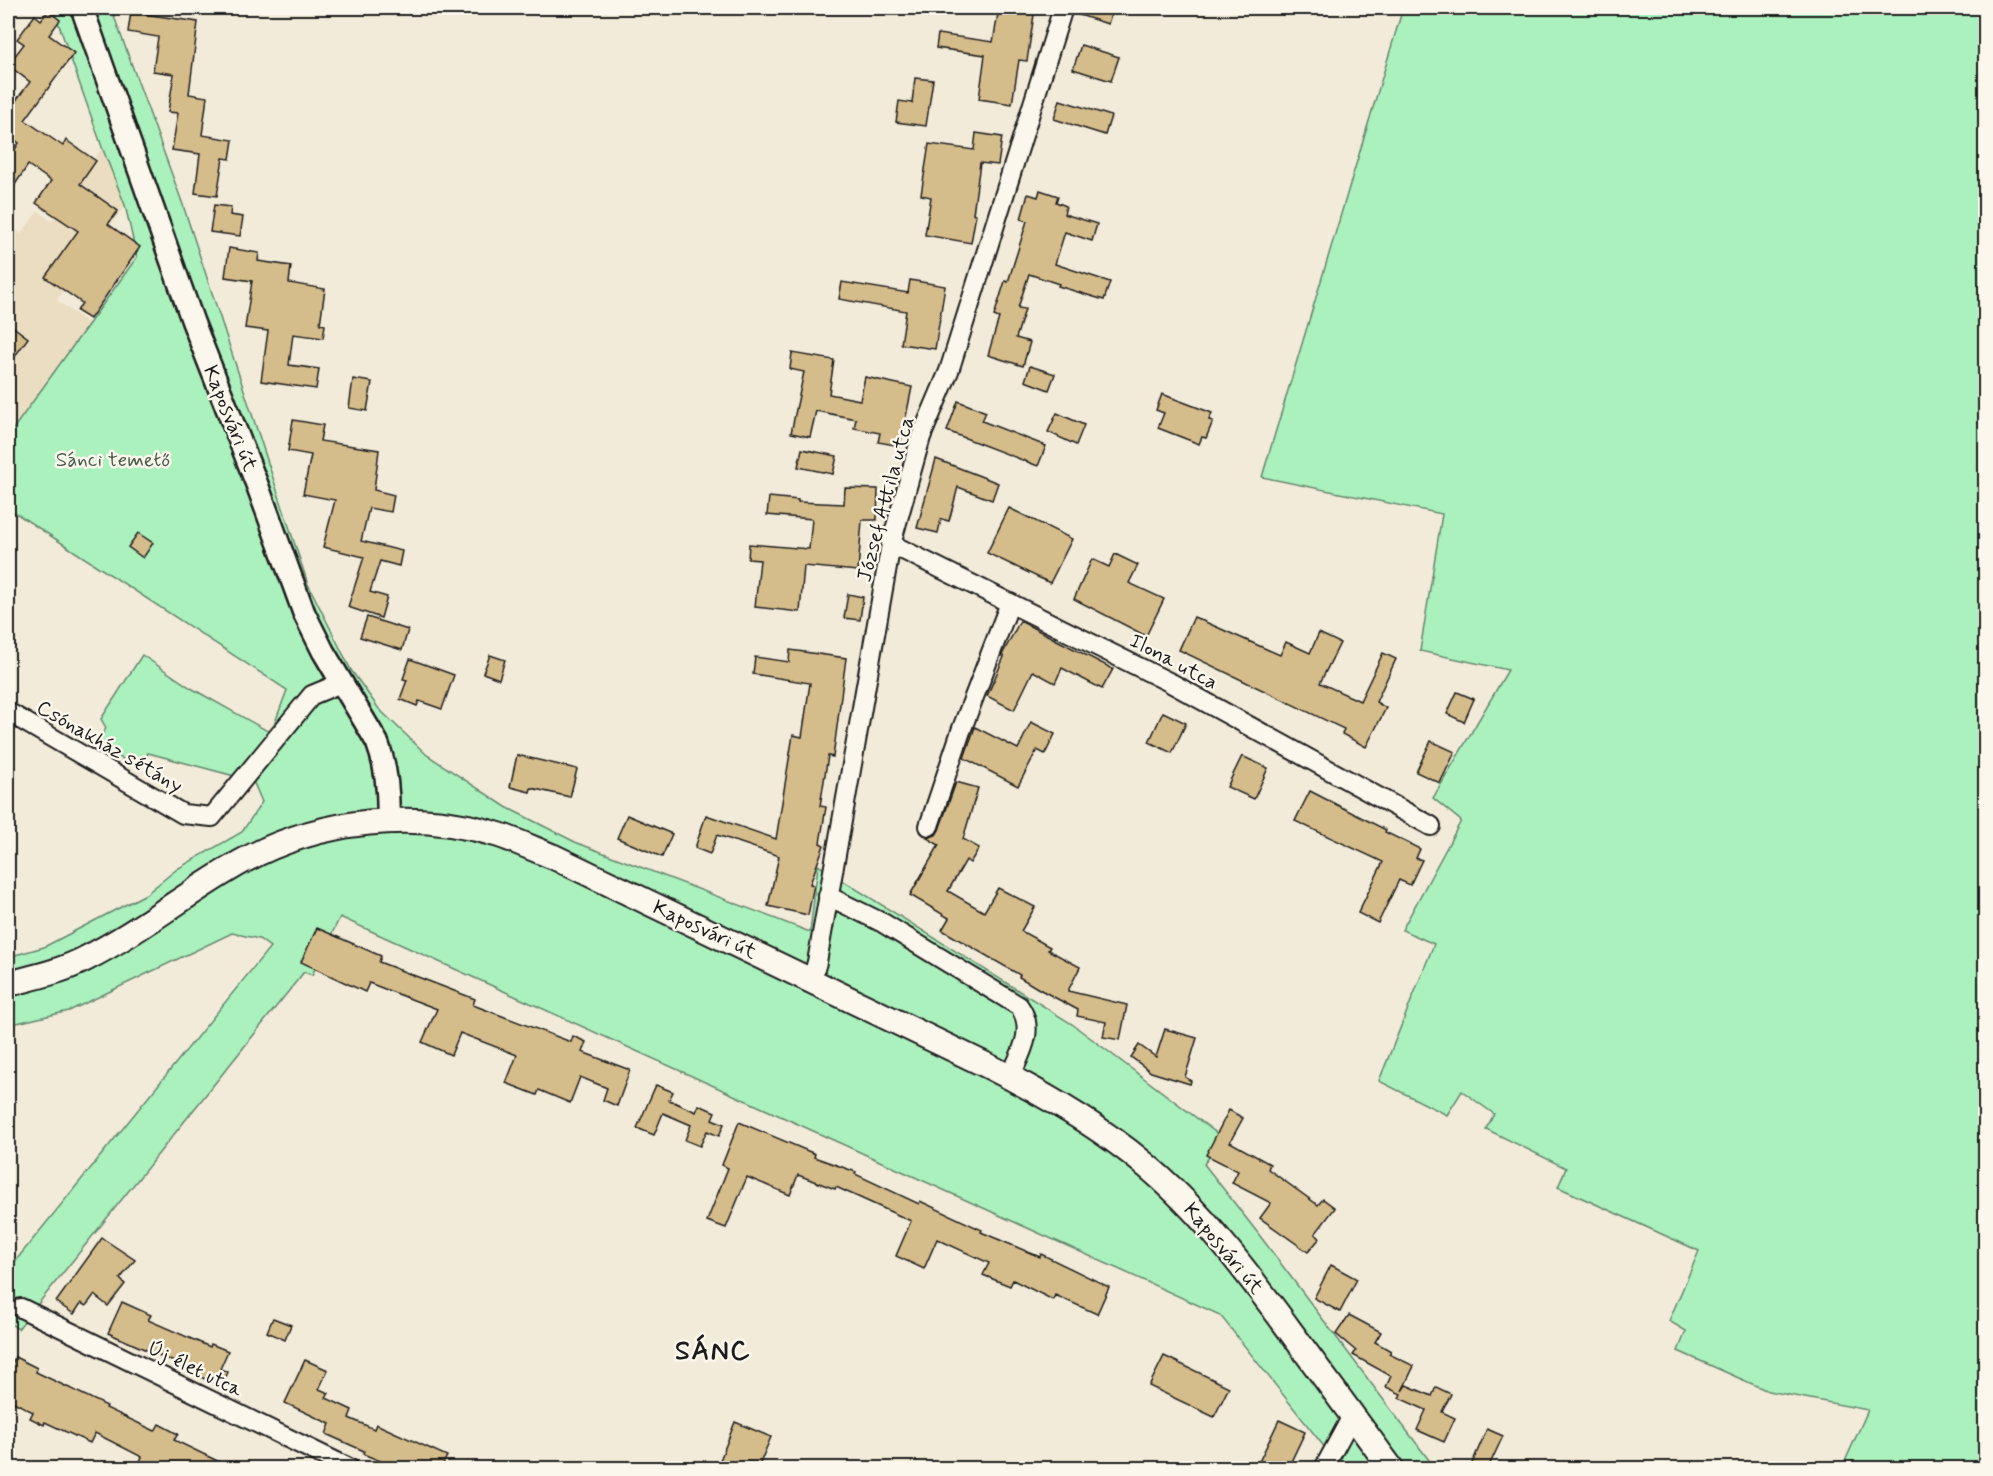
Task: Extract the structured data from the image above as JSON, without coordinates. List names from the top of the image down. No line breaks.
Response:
{"streets":{"main road":["Kaposvári út"],"street":["József Attila utca","Ilona utca","Csónakház sétány","Új élet utca"]},"crossings":[["Kaposvári út","József Attila utca"],["Kaposvári út","Csónakház sétány"],["József Attila utca","Ilona utca"]],"districts":["SÁNC"],"parks":["Sánci temető"]}
